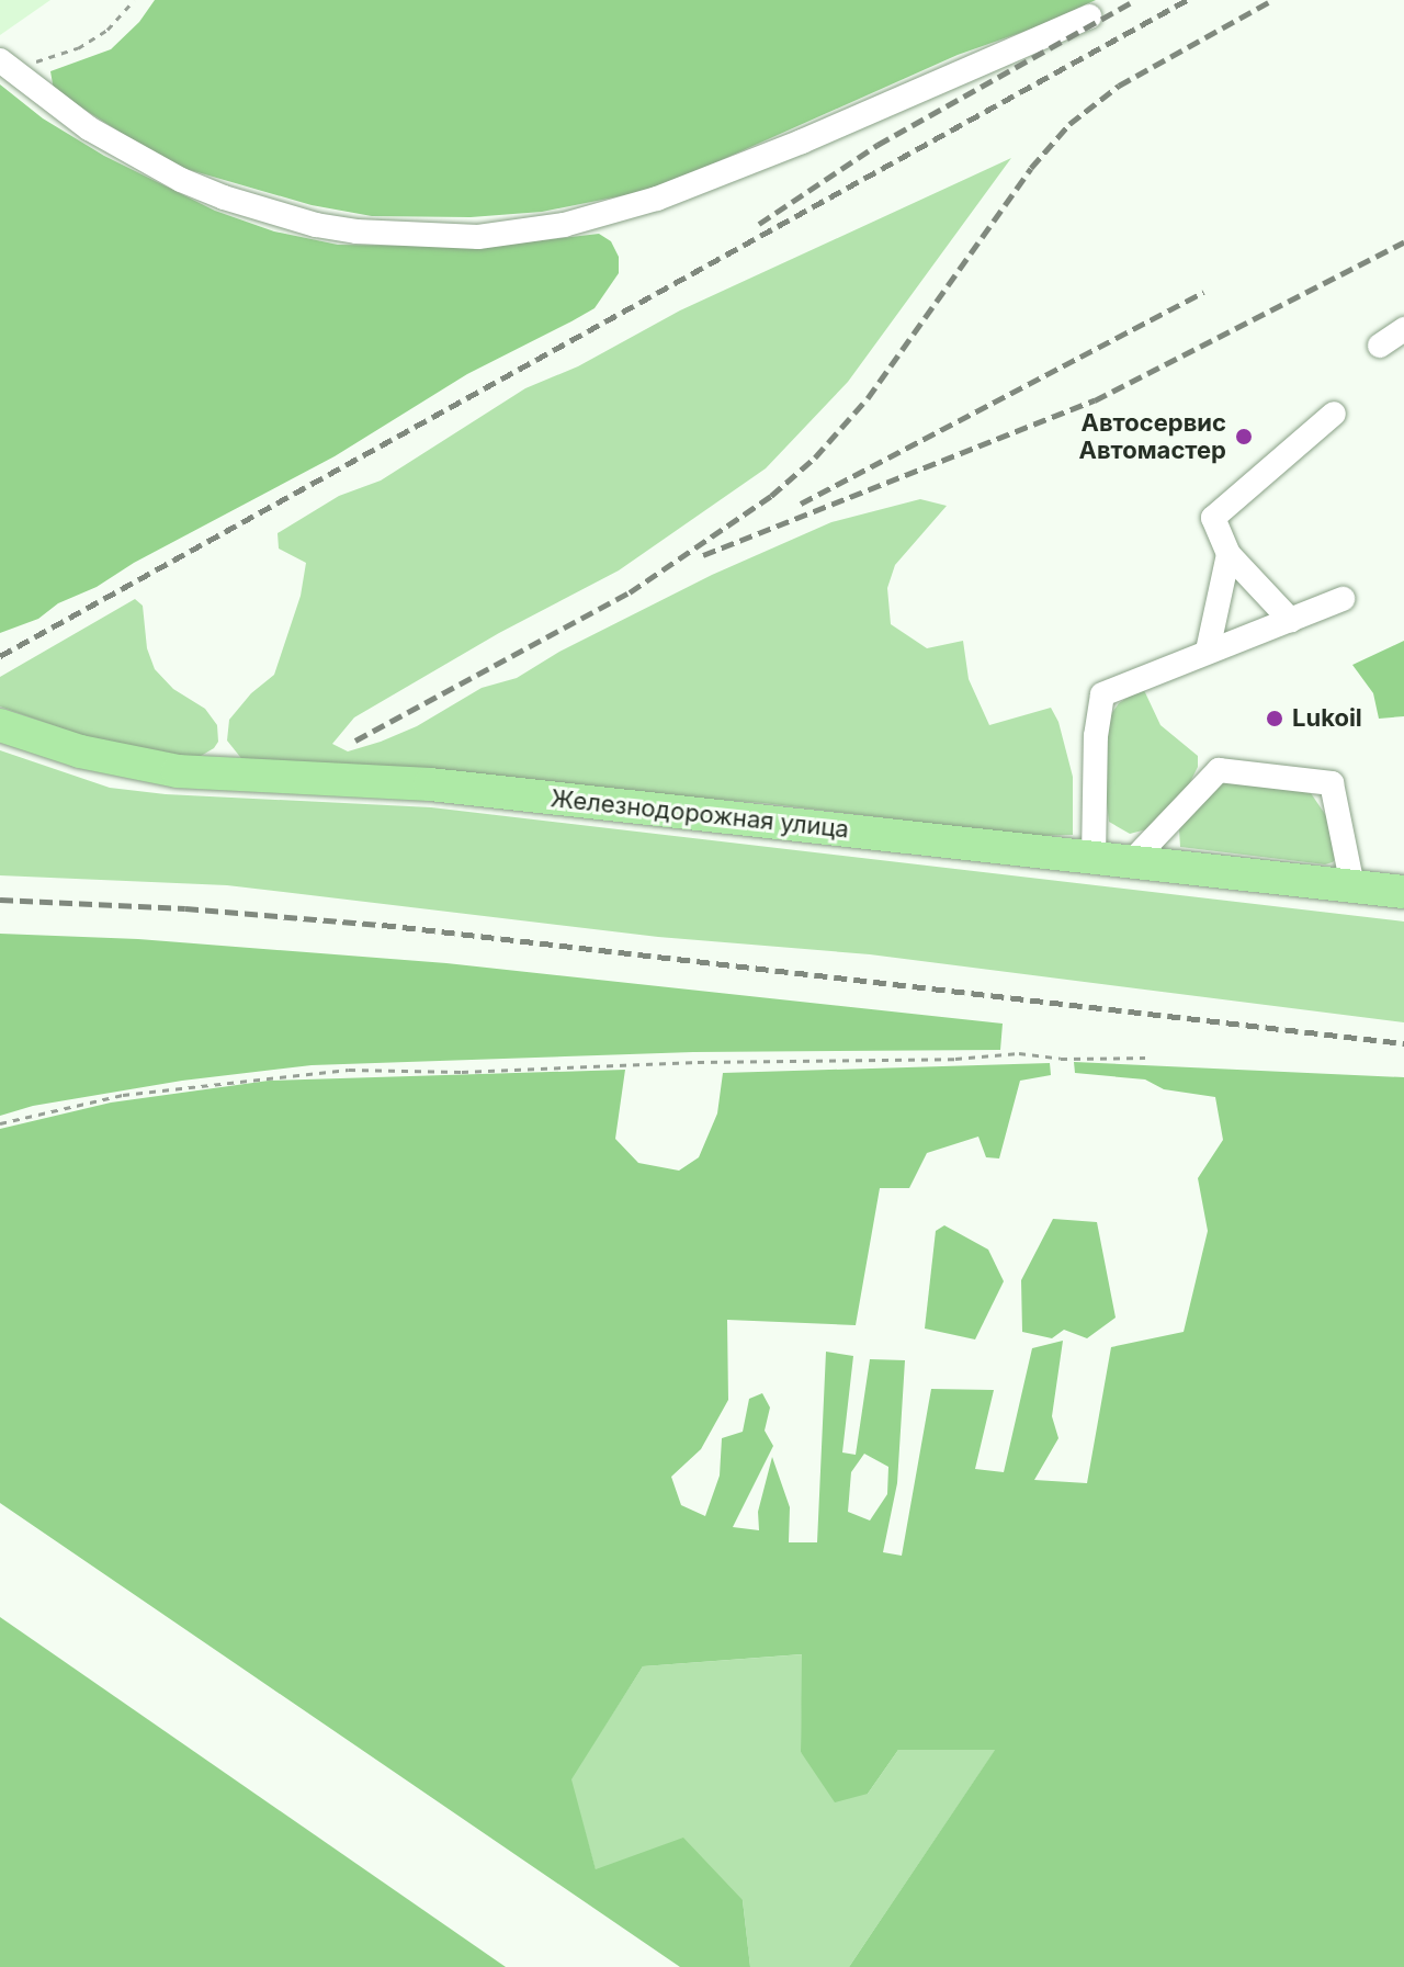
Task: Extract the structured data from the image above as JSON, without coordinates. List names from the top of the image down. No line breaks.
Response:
{"streets":{"main road":["Железнодорожная улица"]},"places":["Автосервис Автомастер","Lukoil"]}
